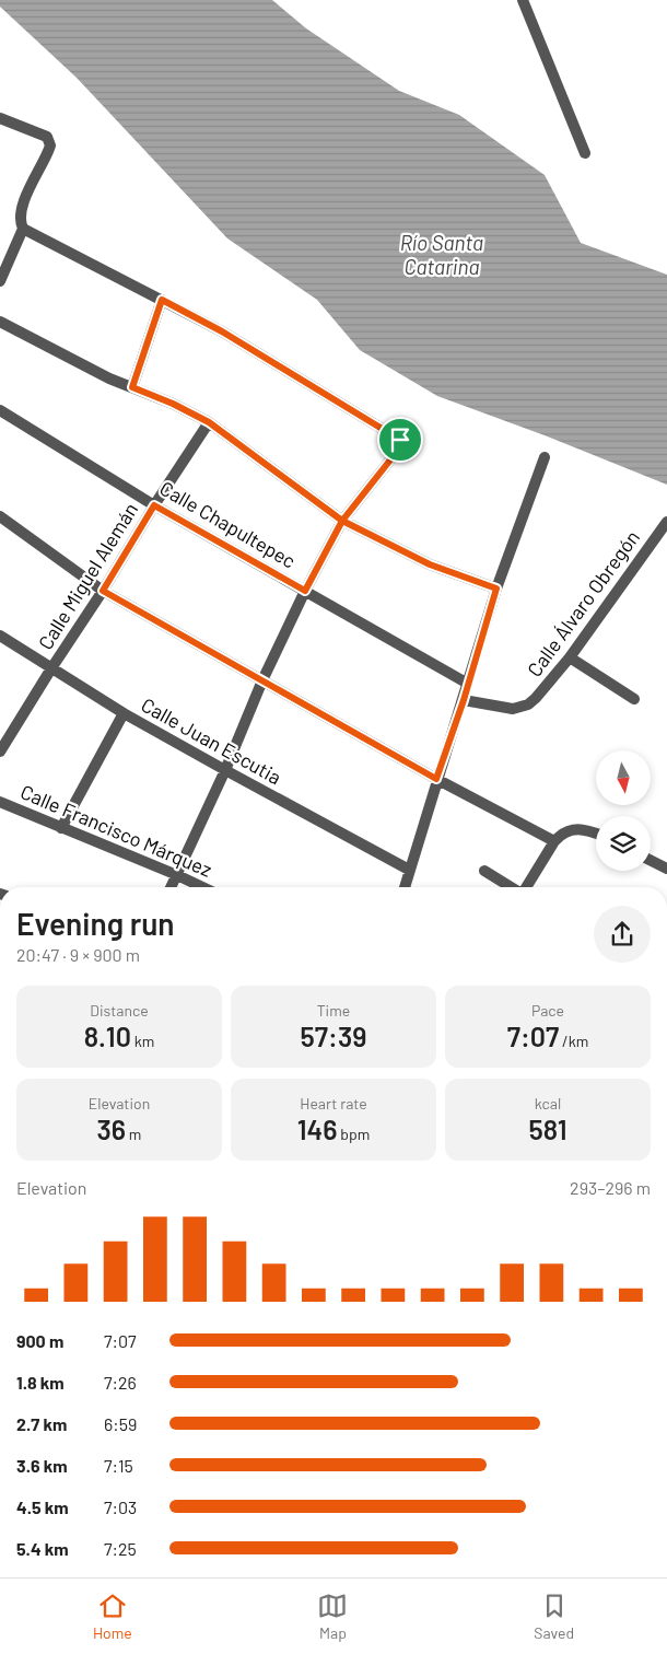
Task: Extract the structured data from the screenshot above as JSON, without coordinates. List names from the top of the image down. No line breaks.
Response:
{"streets":{"street":["Calle Chapultepec","Calle Miguel Alemán","Calle Álvaro Obregón","Calle Juan Escutia","Calle Francisco Márquez"]},"crossings":[["Calle Chapultepec","Calle Miguel Alemán"],["Calle Miguel Alemán","Calle Juan Escutia"]],"water":["Río Santa Catarina"],"north":"bottom","page":{"heading":["Evening run","20:47 · 9 × 900 m"],"stats":[["Distance","8.10 km"],["Time","57:39"],["Pace","7:07 /km"],["Elevation","36 m"],["Heart rate","146 bpm"],["kcal","581"]],"chart":["Elevation","293–296 m"],"list":[{"name":"900 m","note":"7:07"},{"name":"1.8 km","note":"7:26"},{"name":"2.7 km","note":"6:59"},{"name":"3.6 km","note":"7:15"},{"name":"4.5 km","note":"7:03"},{"name":"5.4 km","note":"7:25"}],"tabs":["Home","Map","Saved"]}}
